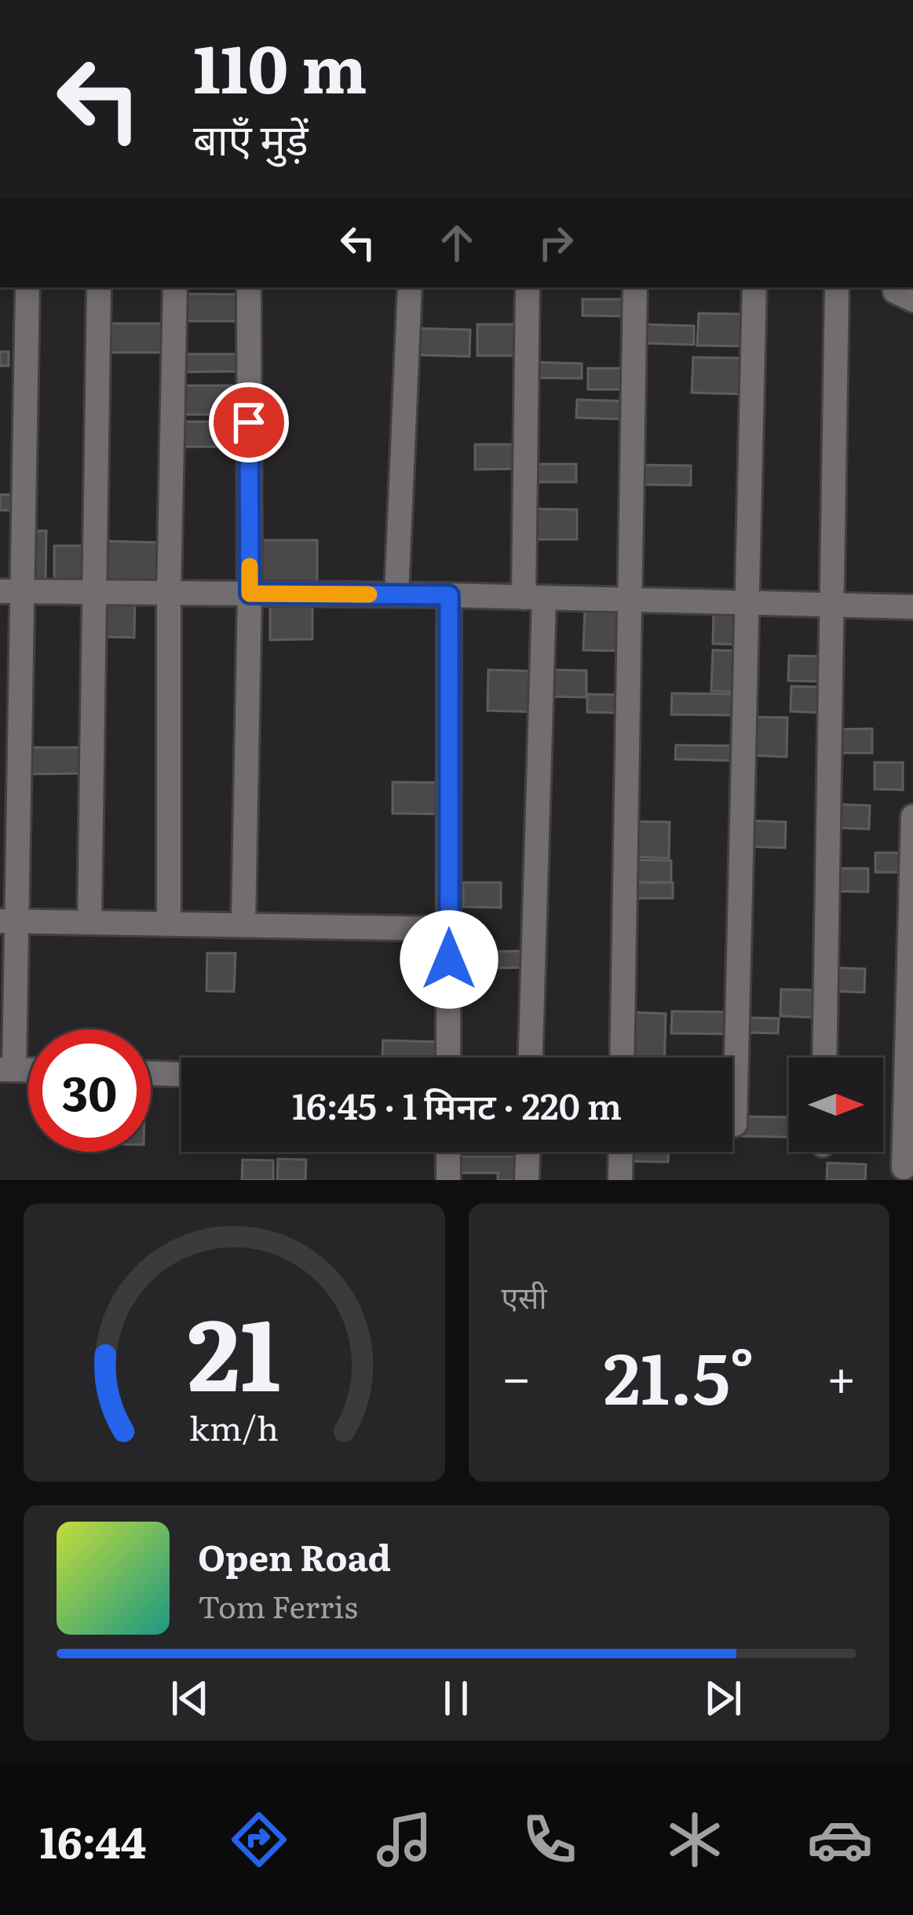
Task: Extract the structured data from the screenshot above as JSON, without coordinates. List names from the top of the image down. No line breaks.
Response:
{"north":"right","page":{"turn":["110 m","बाएँ मुड़ें"],"limit":"30","trip":"16:45 · 1 मिनट · 220 m","tile":"एसी","heat":["−","21.5°","+"],"song":["Open Road","Tom Ferris"],"tabs":"16:44","gauge":["21","km/h"]}}
